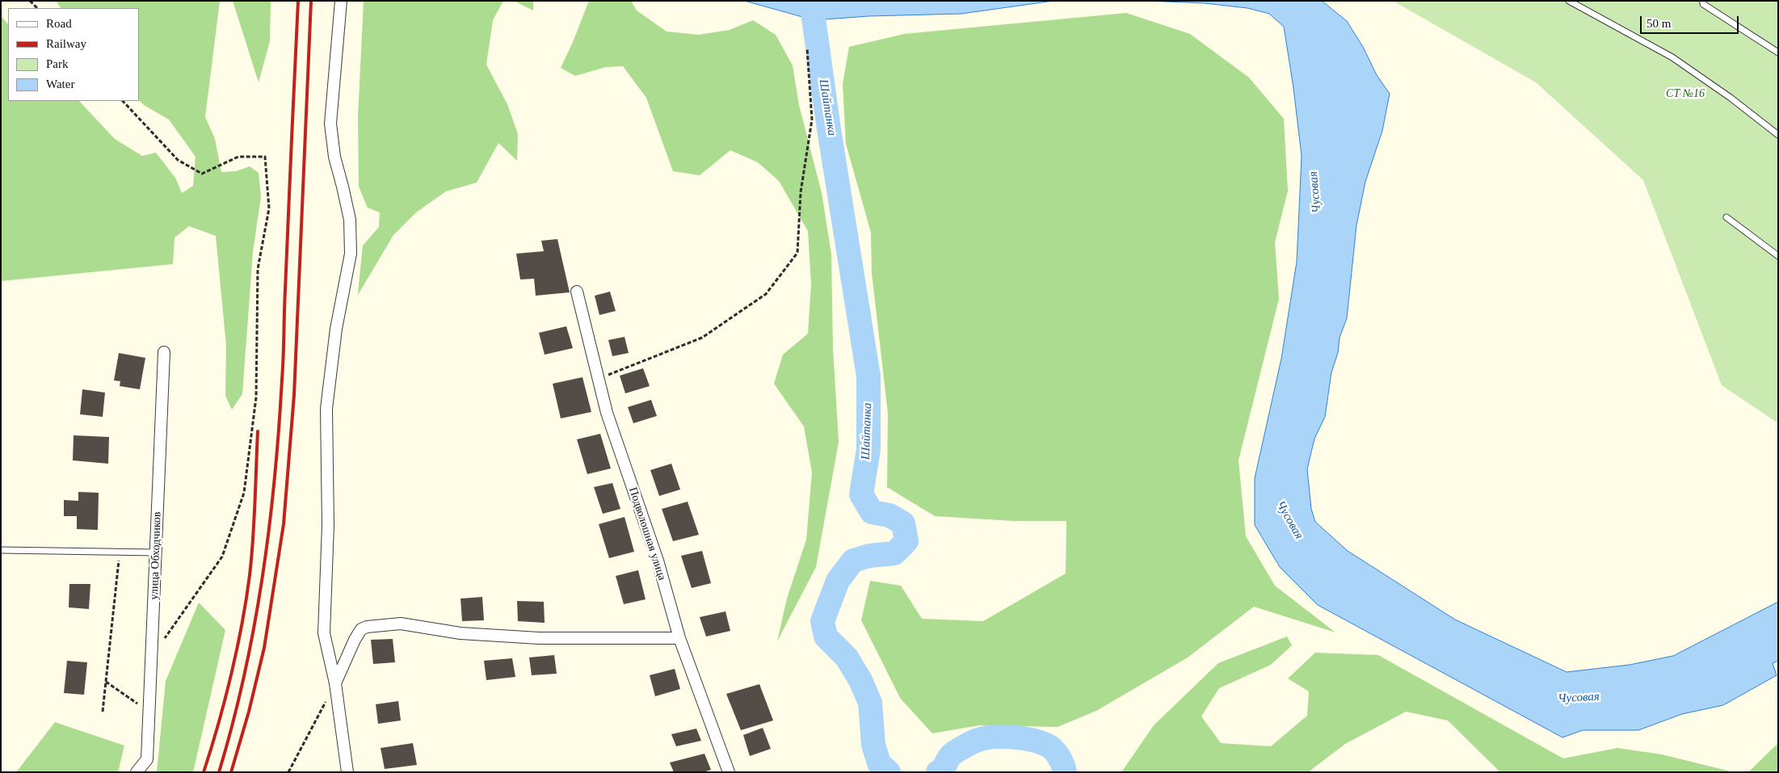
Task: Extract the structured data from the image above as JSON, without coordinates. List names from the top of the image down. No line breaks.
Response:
{"streets":{"street":["Подволошная улица","улица Обходчиков"]},"water":["Шайтанка","Чусовая"],"parks":["СТ №16"],"legend":["Road","Railway","Park","Water"],"scale_bar":"50 m"}
